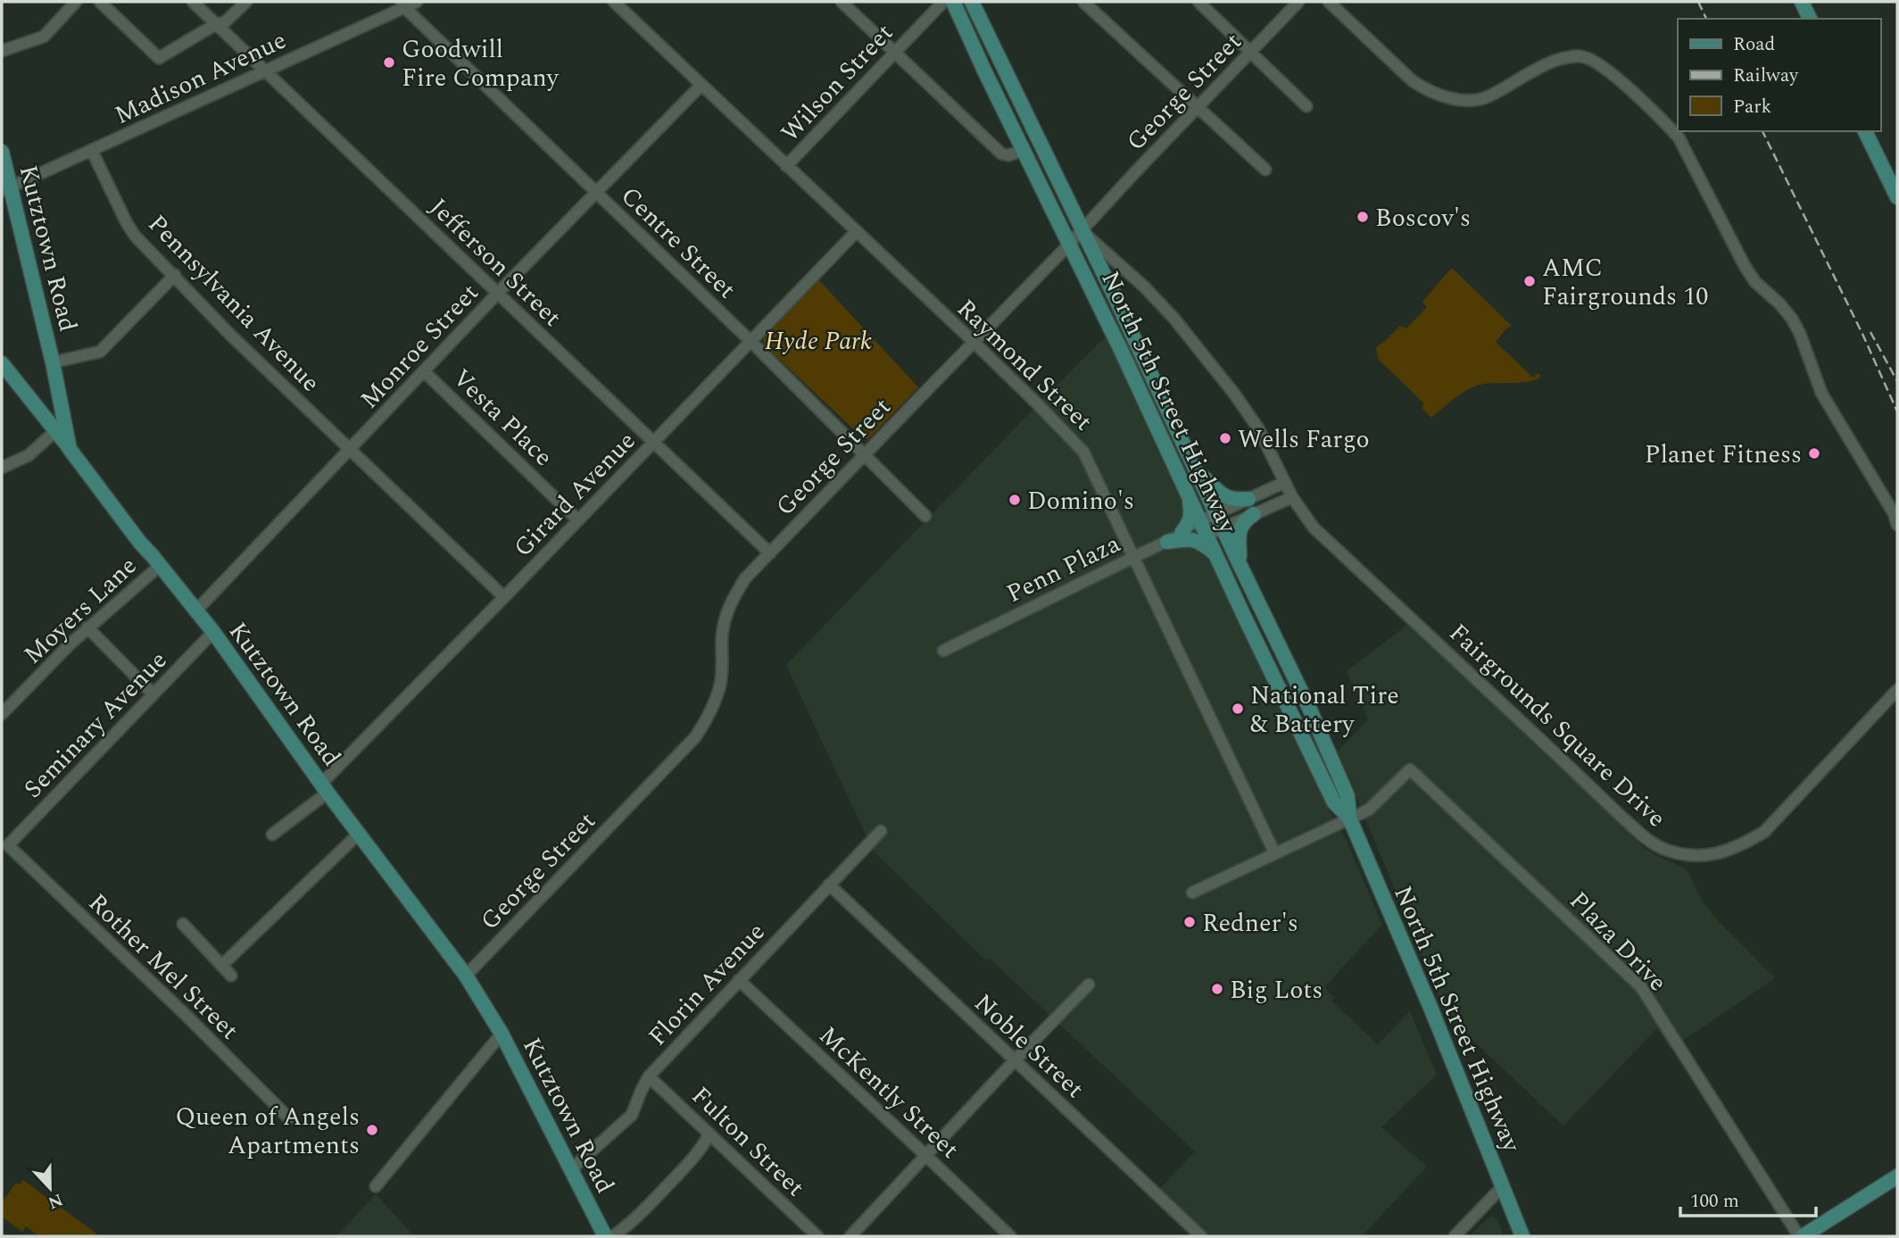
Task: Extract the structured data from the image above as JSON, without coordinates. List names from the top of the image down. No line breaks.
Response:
{"streets":{"main road":["Kutztown Road","North 5th Street Highway"],"street":["Madison Avenue","Wilson Street","George Street","Centre Street","Jefferson Street","Pennsylvania Avenue","Monroe Street","Raymond Street","Vesta Place","Girard Avenue","Penn Plaza","Moyers Lane","Seminary Avenue","Fairgrounds Square Drive","Plaza Drive","Rother Mel Street","Florin Avenue","Noble Street","McKently Street","Fulton Street"]},"crossings":[["Madison Avenue","Centre Street"],["Madison Avenue","Kutztown Road"],["Madison Avenue","Jefferson Street"],["Madison Avenue","Pennsylvania Avenue"],["Wilson Street","Raymond Street"],["George Street","Centre Street"],["George Street","Kutztown Road"],["George Street","Jefferson Street"],["George Street","Raymond Street"],["George Street","North 5th Street Highway"],["George Street","Fairgrounds Square Drive"],["Centre Street","Monroe Street"],["Centre Street","Girard Avenue"],["Kutztown Road","Monroe Street"],["Kutztown Road","Girard Avenue"],["Kutztown Road","Moyers Lane"],["Kutztown Road","Seminary Avenue"],["Kutztown Road","Florin Avenue"],["Jefferson Street","Monroe Street"],["Jefferson Street","Girard Avenue"],["Pennsylvania Avenue","Monroe Street"],["Pennsylvania Avenue","Girard Avenue"],["Monroe Street","Raymond Street"],["Monroe Street","Vesta Place"],["Raymond Street","Girard Avenue"],["Raymond Street","Penn Plaza"],["North 5th Street Highway","Penn Plaza"],["North 5th Street Highway","Fairgrounds Square Drive"],["North 5th Street Highway","Plaza Drive"],["Vesta Place","Girard Avenue"],["Seminary Avenue","Rother Mel Street"],["Florin Avenue","Noble Street"],["Florin Avenue","McKently Street"],["Florin Avenue","Fulton Street"]],"parks":["Hyde Park"],"places":["Goodwill Fire Company","Boscov's","AMC Fairgrounds 10","Wells Fargo","Planet Fitness","Domino's","National Tire & Battery","Redner's","Big Lots","Queen of Angels Apartments"],"legend":["Road","Railway","Park"],"scale_bar":"100 m","north":"bottom"}
